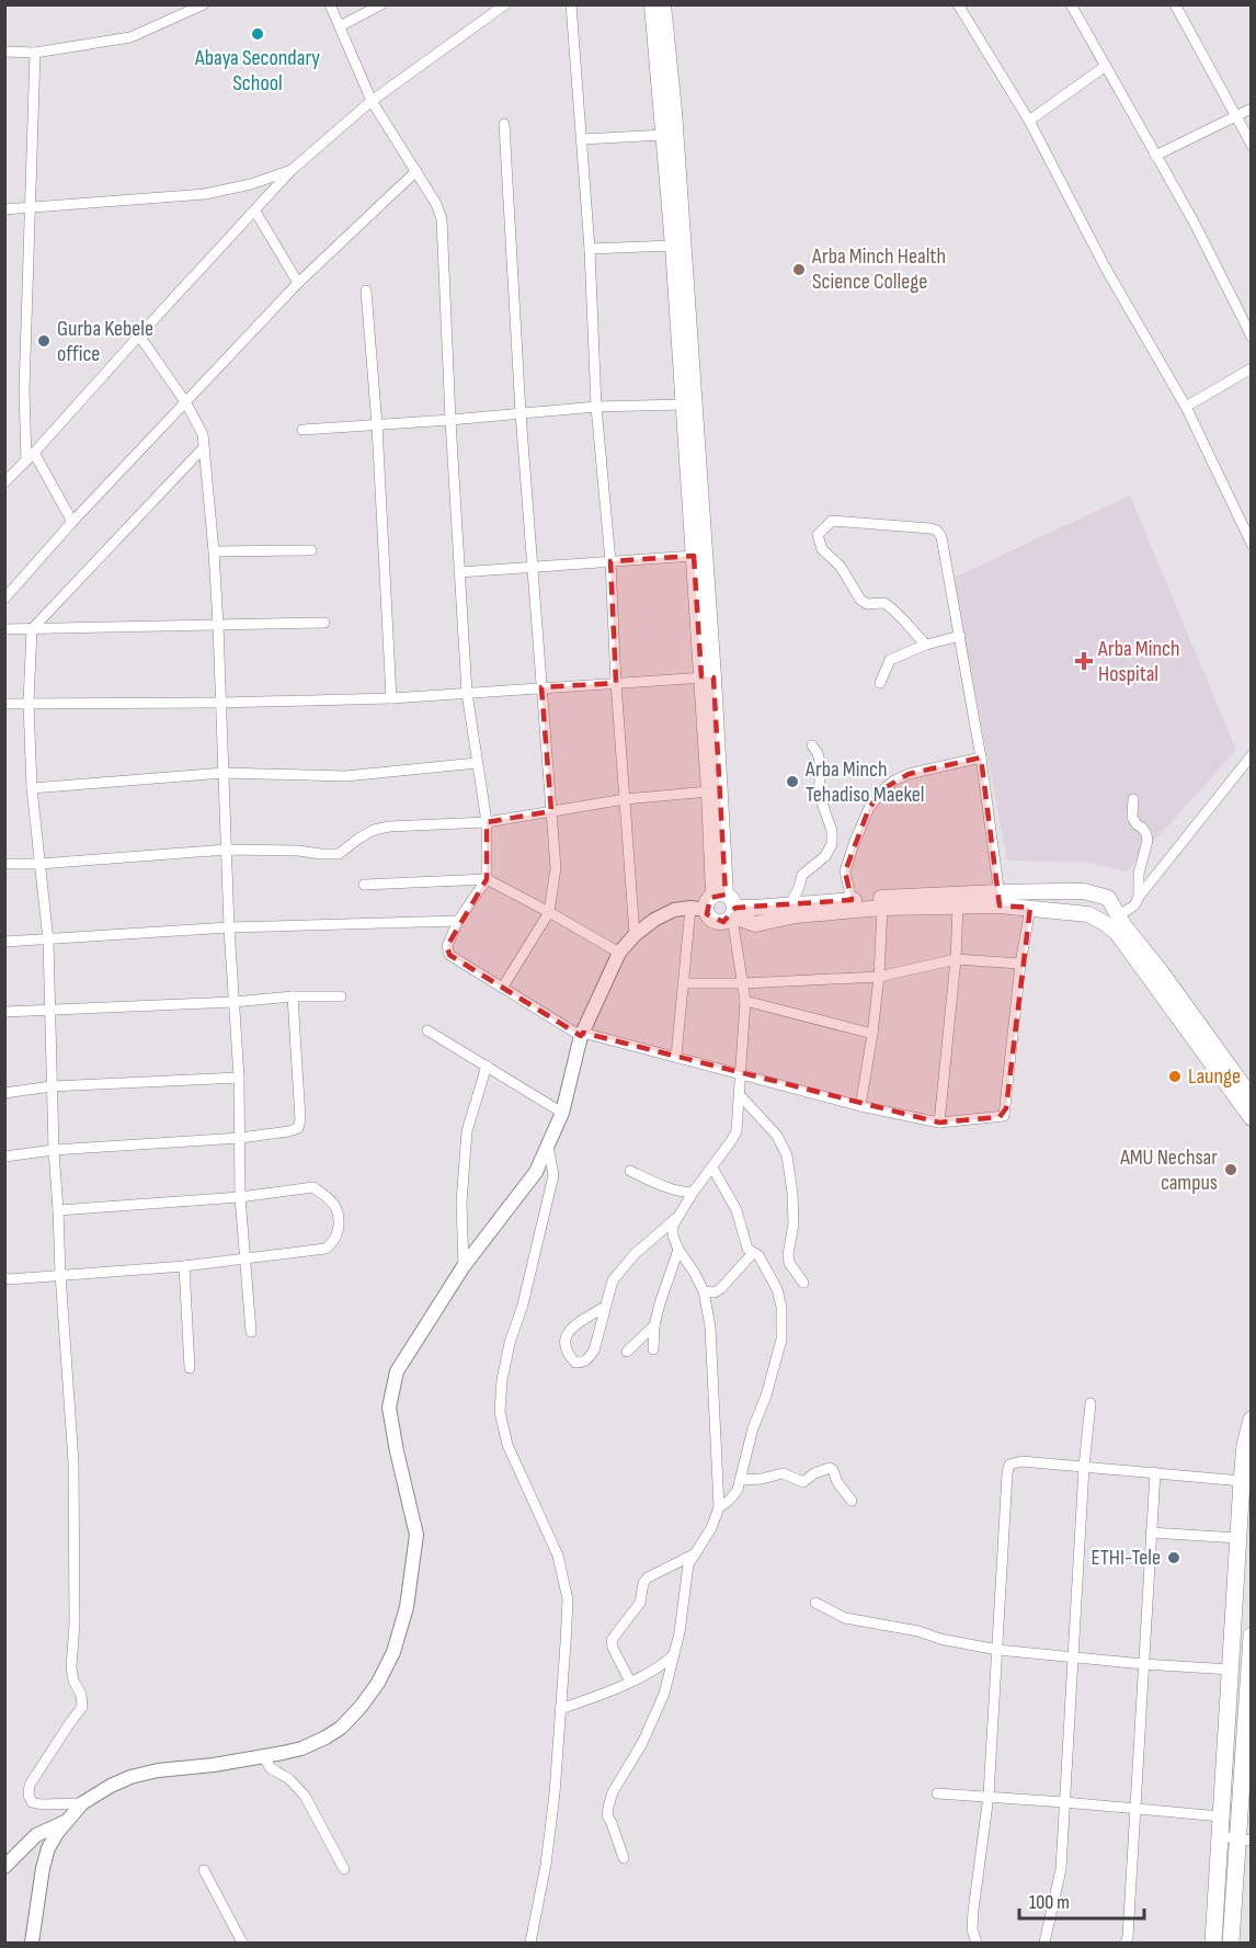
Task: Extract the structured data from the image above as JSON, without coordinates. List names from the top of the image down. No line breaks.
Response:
{"places":{"other":["Abaya Secondary School","Arba Minch Health Science College","Gurba Kebele office","Arba Minch Tehadiso Maekel","Launge","AMU Nechsar campus","ETHI-Tele"],"health":["Arba Minch Hospital"]},"scale_bar":"100 m"}
